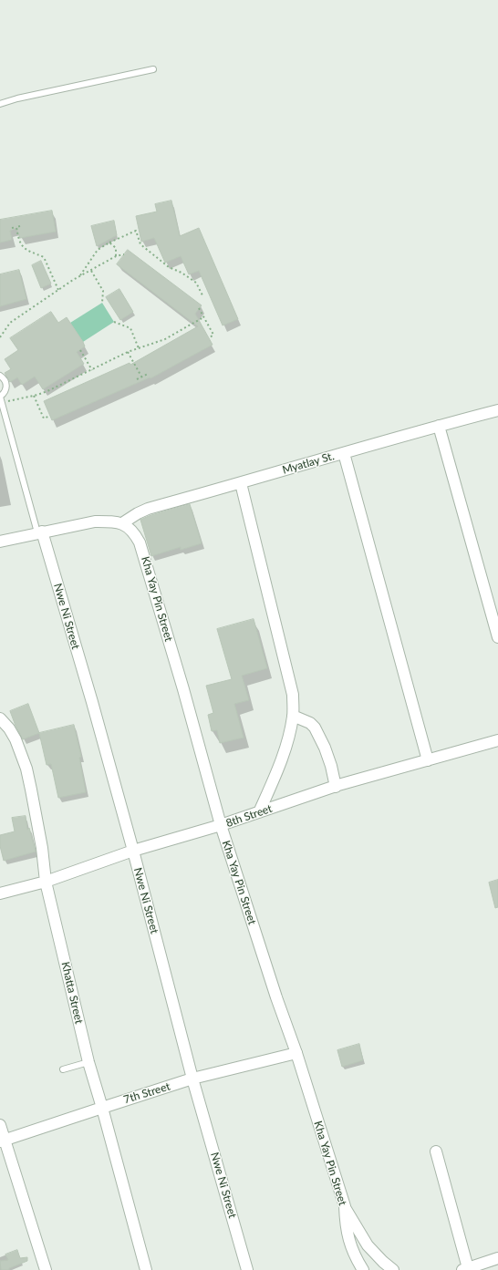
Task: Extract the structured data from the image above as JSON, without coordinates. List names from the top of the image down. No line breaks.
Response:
{"streets":{"street":["Myatlay St.","Kha Yay Pin Street","Nwe Ni Street","8th Street","Khatta Street","7th Street"]},"crossings":[["Myatlay St.","Kha Yay Pin Street"],["Kha Yay Pin Street","8th Street"],["Kha Yay Pin Street","7th Street"],["Nwe Ni Street","8th Street"],["Nwe Ni Street","7th Street"],["8th Street","Khatta Street"],["Khatta Street","7th Street"]]}
